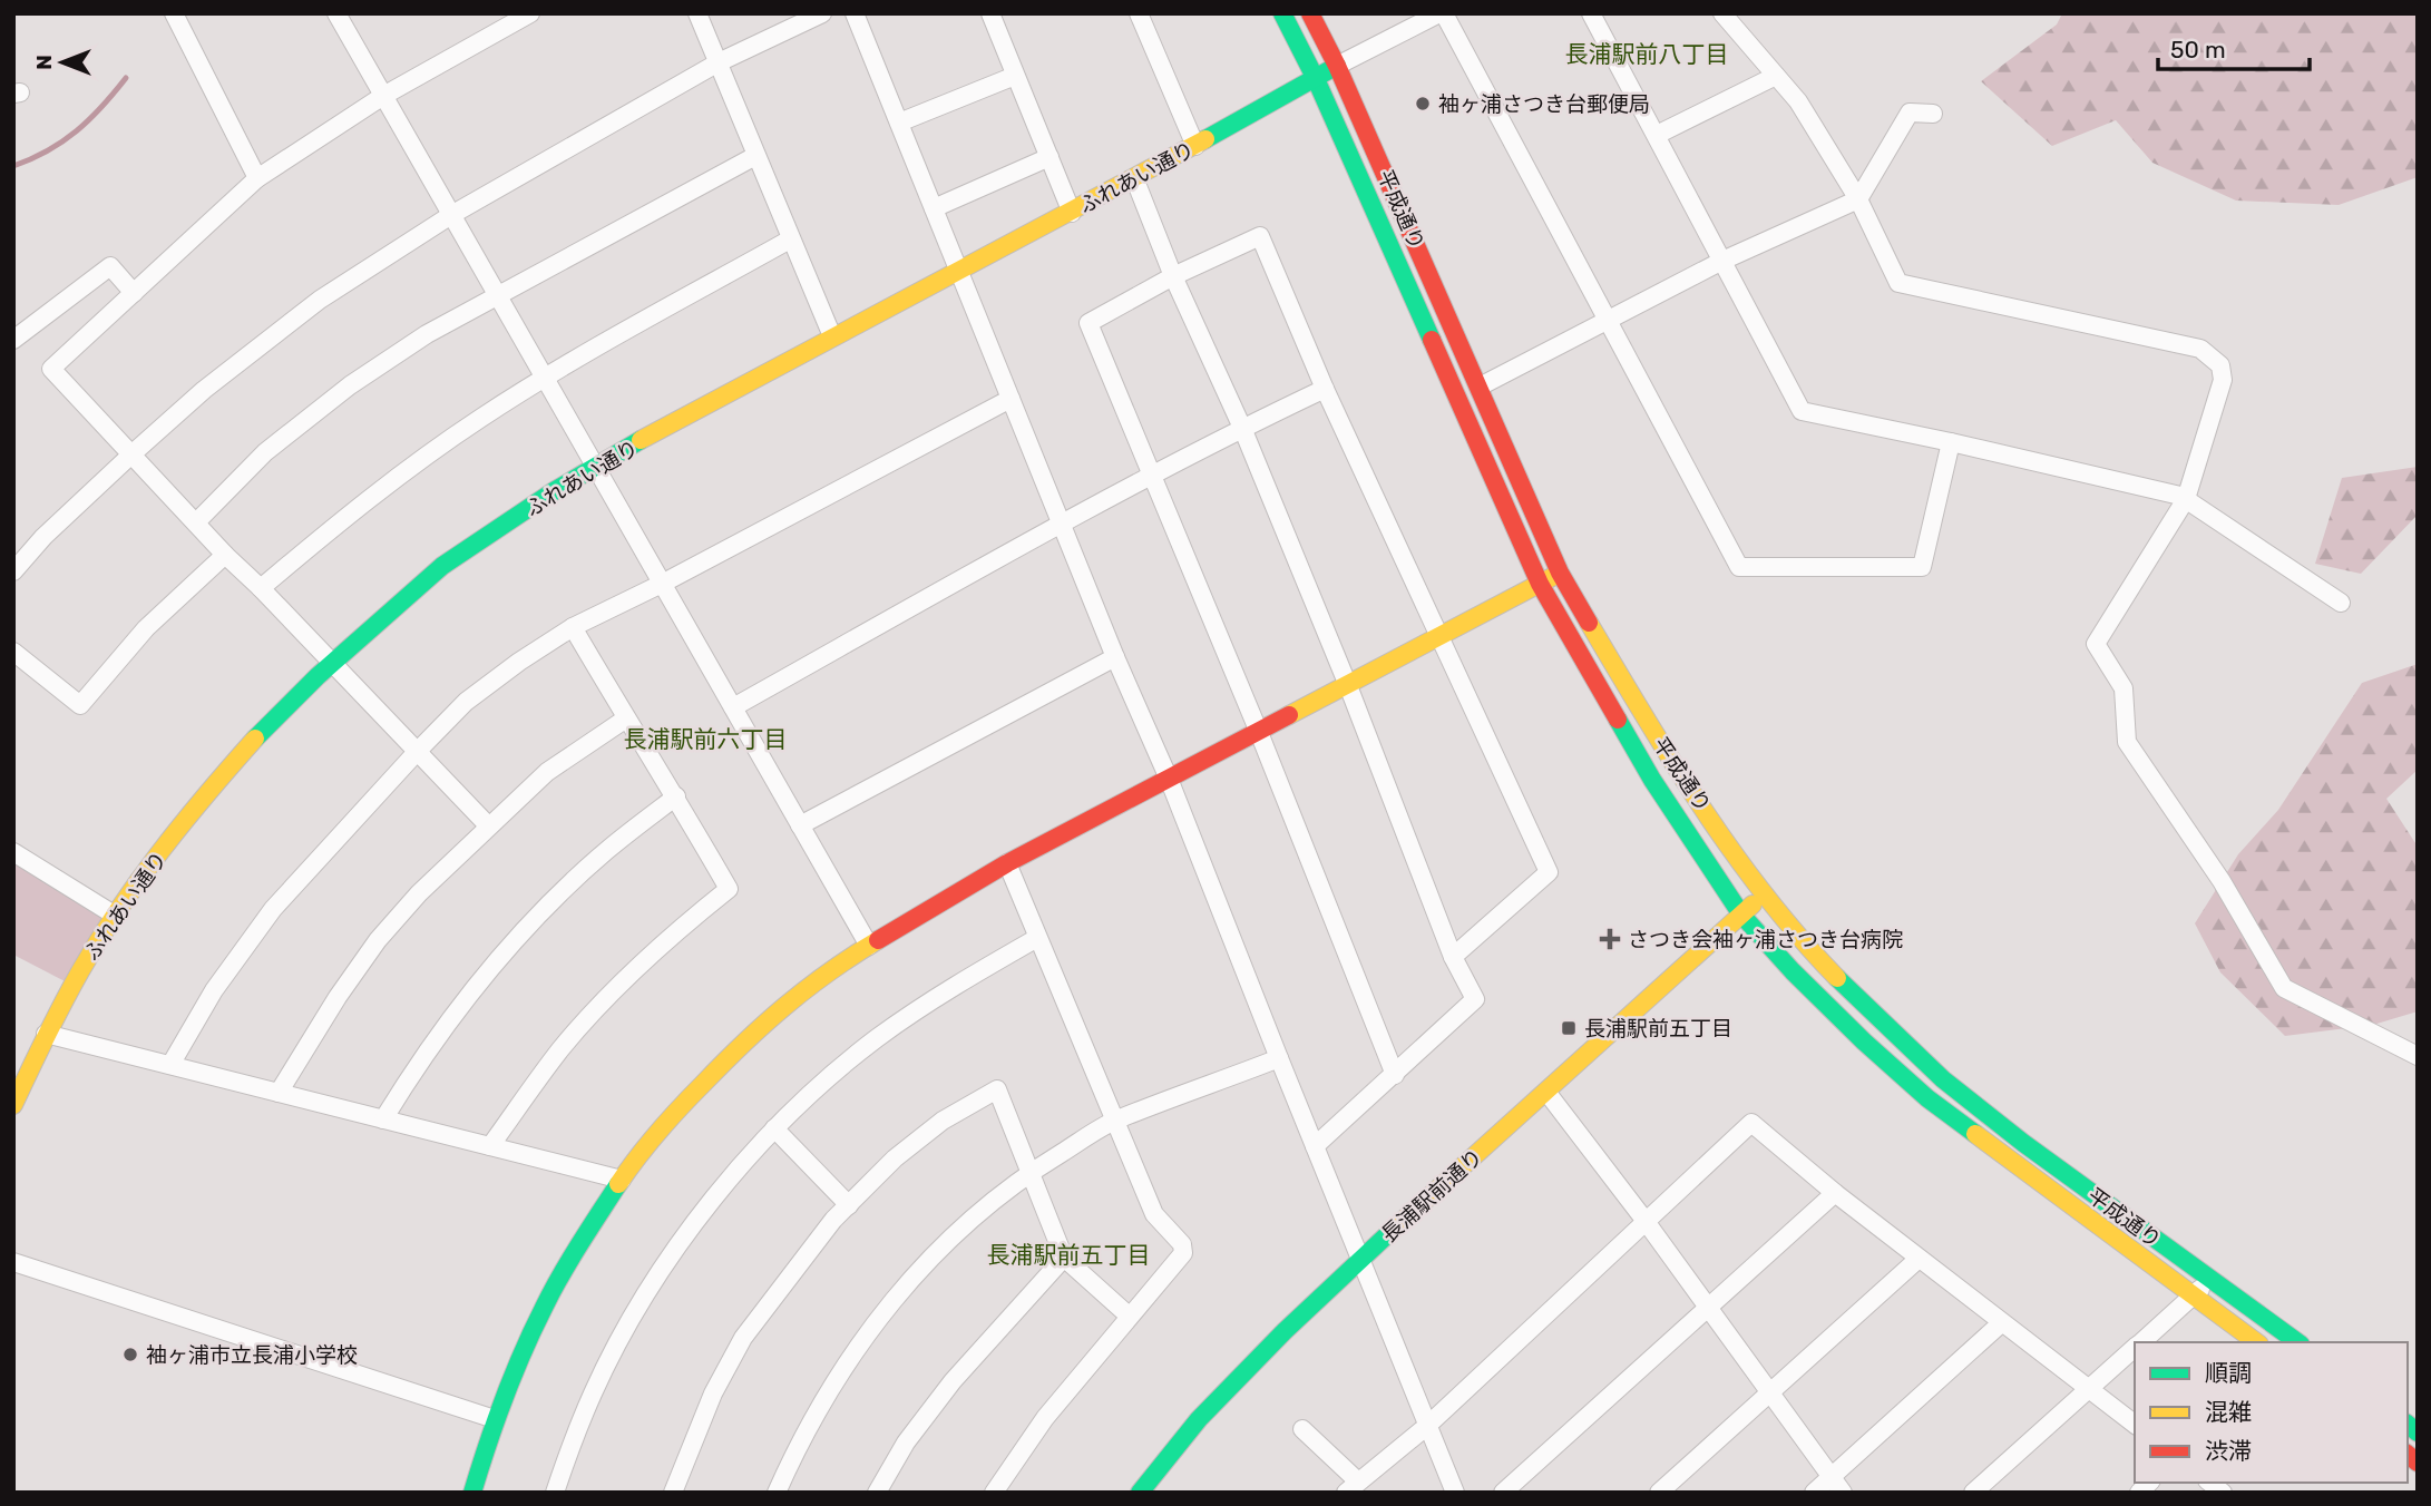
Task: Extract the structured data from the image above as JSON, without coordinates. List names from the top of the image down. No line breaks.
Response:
{"streets":{"street":["ふれあい通り","平成通り","長浦駅前通り"]},"crossings":[["ふれあい通り","平成通り"],["平成通り","長浦駅前通り"]],"districts":["長浦駅前八丁目","長浦駅前六丁目","長浦駅前五丁目"],"places":{"other":["袖ヶ浦さつき台郵便局","袖ヶ浦市立長浦小学校"],"health":["さつき会袖ヶ浦さつき台病院"],"transit":["長浦駅前五丁目"]},"legend":["順調","混雑","渋滞"],"scale_bar":"50 m","north":"left"}
